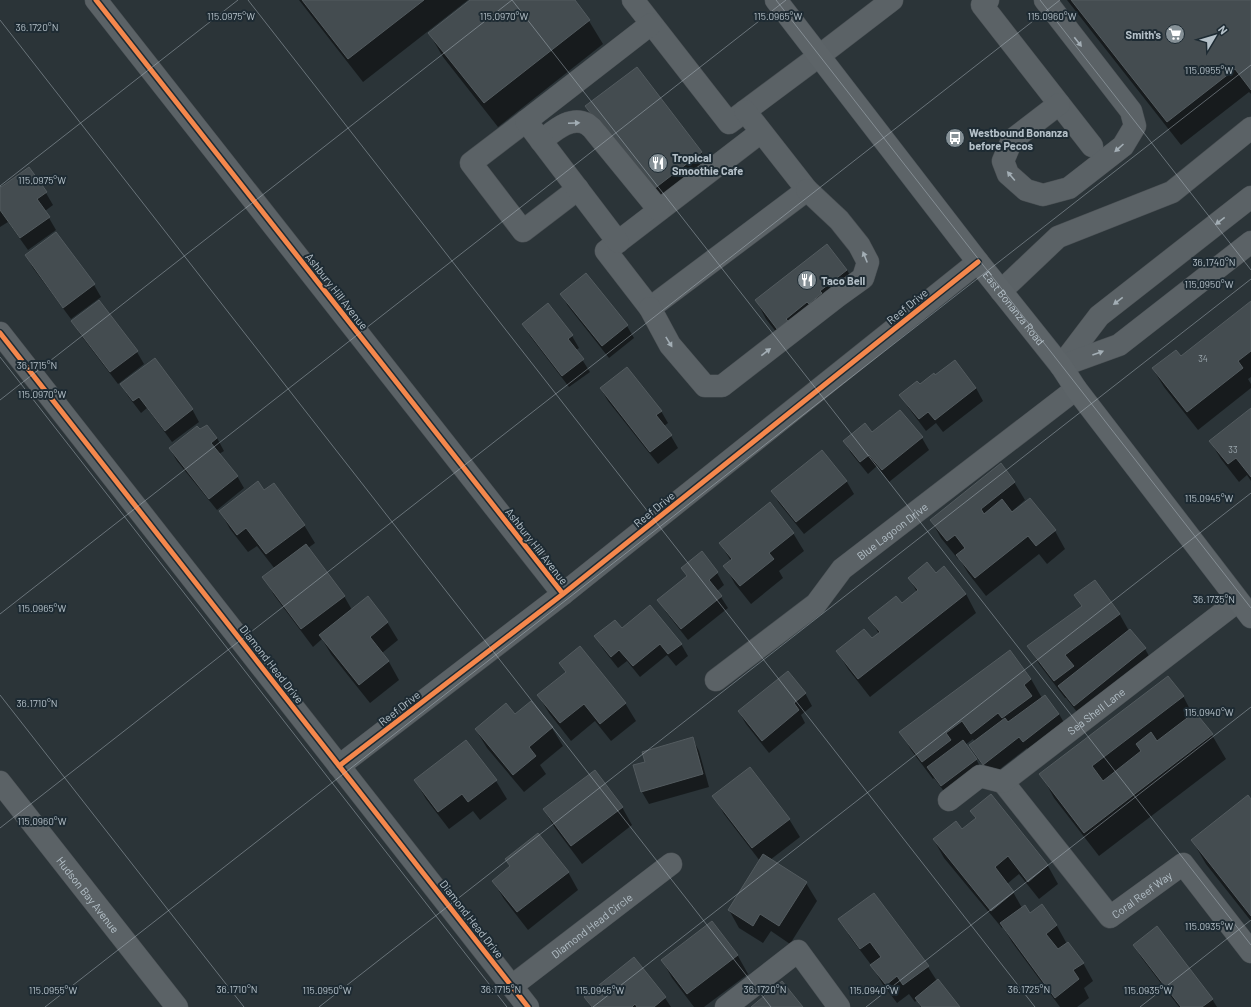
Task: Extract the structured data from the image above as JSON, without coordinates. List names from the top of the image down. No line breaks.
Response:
{"streets":{"main road":["East Bonanza Road"],"street":["Ashbury Hill Avenue","Reef Drive","Blue Lagoon Drive","Diamond Head Drive","Sea Shell Lane","Coral Reef Way","Hudson Bay Avenue","Diamond Head Circle"]},"crossings":[["Ashbury Hill Avenue","Reef Drive"],["Reef Drive","East Bonanza Road"],["Reef Drive","Diamond Head Drive"],["East Bonanza Road","Blue Lagoon Drive"],["East Bonanza Road","Sea Shell Lane"],["Diamond Head Drive","Diamond Head Circle"],["Sea Shell Lane","Coral Reef Way"]],"places":{"supermarket":["Smith's"],"bus stop":["Westbound Bonanza before Pecos"],"restaurant":["Tropical Smoothie Cafe","Taco Bell"]},"house_numbers":["34","33"],"north":"top right","coordinates":["115.0975°W","115.0970°W","115.0965°W","115.0960°W","36.1720°N","115.0955°W","36.1740°N","115.0950°W","36.1715°N","115.0945°W","36.1735°N","36.1710°N","115.0940°W","115.0935°W","36.1725°N"]}
